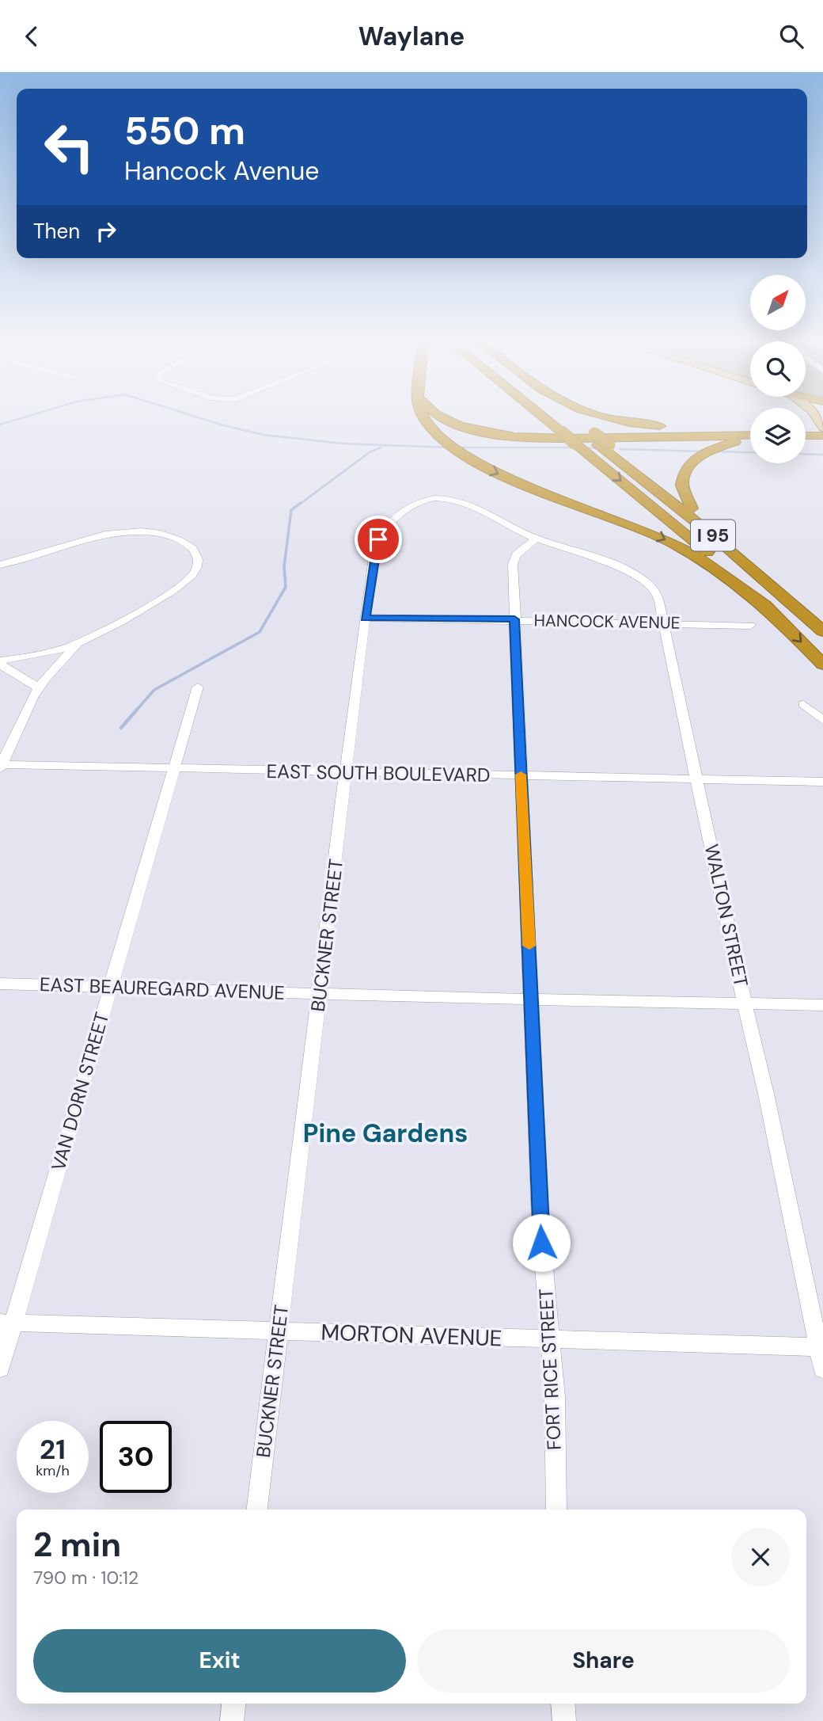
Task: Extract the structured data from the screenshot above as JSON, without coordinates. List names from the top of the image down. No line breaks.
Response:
{"streets":{"highway":["I 95"],"street":["HANCOCK AVENUE","EAST SOUTH BOULEVARD","WALTON STREET","BUCKNER STREET","EAST BEAUREGARD AVENUE","VAN DORN STREET","MORTON AVENUE","FORT RICE STREET"]},"crossings":[["HANCOCK AVENUE","WALTON STREET"],["HANCOCK AVENUE","BUCKNER STREET"],["HANCOCK AVENUE","FORT RICE STREET"],["EAST SOUTH BOULEVARD","WALTON STREET"],["EAST SOUTH BOULEVARD","BUCKNER STREET"],["EAST SOUTH BOULEVARD","VAN DORN STREET"],["EAST SOUTH BOULEVARD","FORT RICE STREET"],["WALTON STREET","BUCKNER STREET"],["WALTON STREET","EAST BEAUREGARD AVENUE"],["WALTON STREET","MORTON AVENUE"],["WALTON STREET","FORT RICE STREET"],["BUCKNER STREET","EAST BEAUREGARD AVENUE"],["BUCKNER STREET","MORTON AVENUE"],["BUCKNER STREET","FORT RICE STREET"],["EAST BEAUREGARD AVENUE","VAN DORN STREET"],["EAST BEAUREGARD AVENUE","FORT RICE STREET"],["VAN DORN STREET","MORTON AVENUE"],["MORTON AVENUE","FORT RICE STREET"]],"districts":["Pine Gardens"],"north":"top right","page":{"header":"Waylane","turn":["550 m","Hancock Avenue"],"then":"Then","speed":"21 km/h","limit":"30","heading":["2 min","790 m · 10:12"],"buttons":["Exit","Share"]}}
